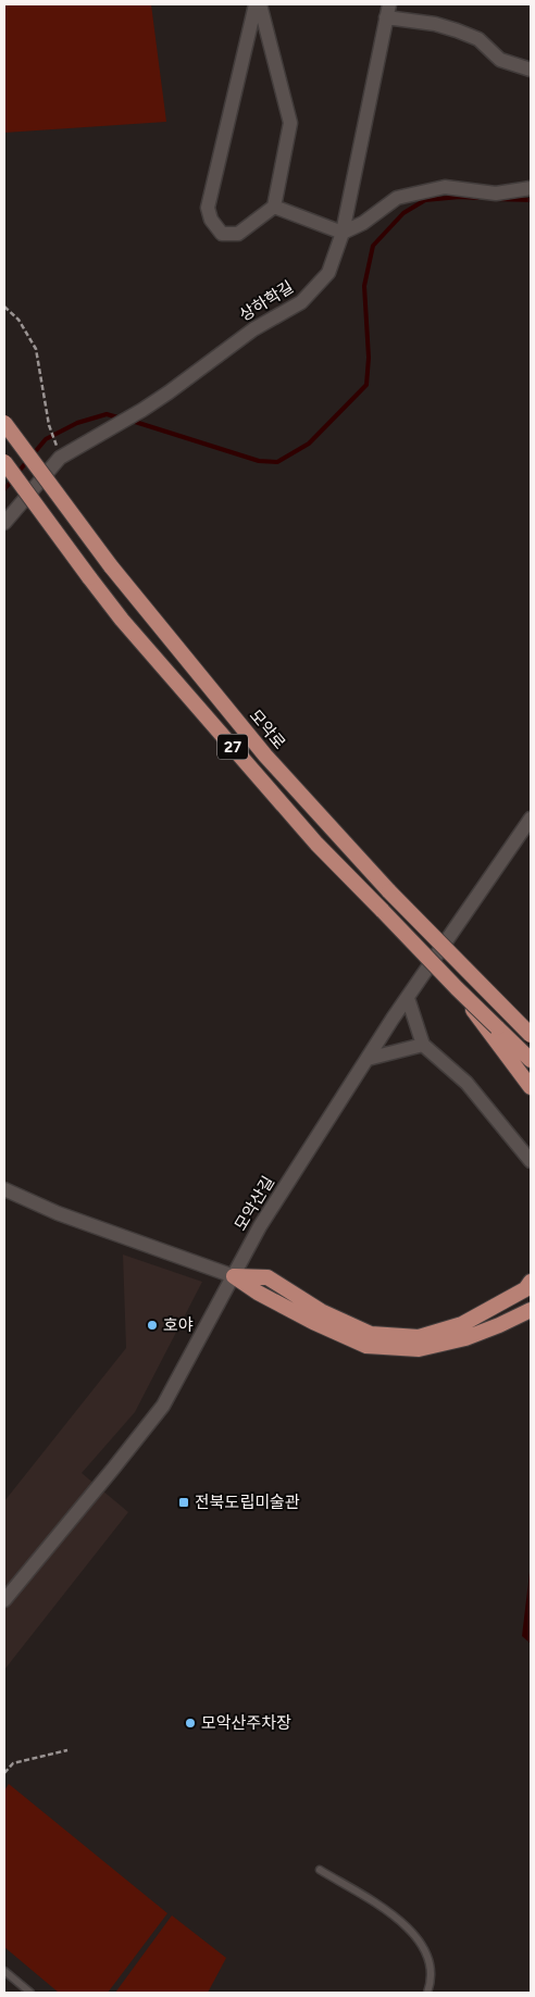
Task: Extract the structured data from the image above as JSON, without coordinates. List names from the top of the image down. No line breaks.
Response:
{"streets":{"main road":["모악로","27"],"street":["상하학길","모악산길"]},"places":{"other":["호야","모악산주차장"],"transit":["전북도립미술관"]}}
